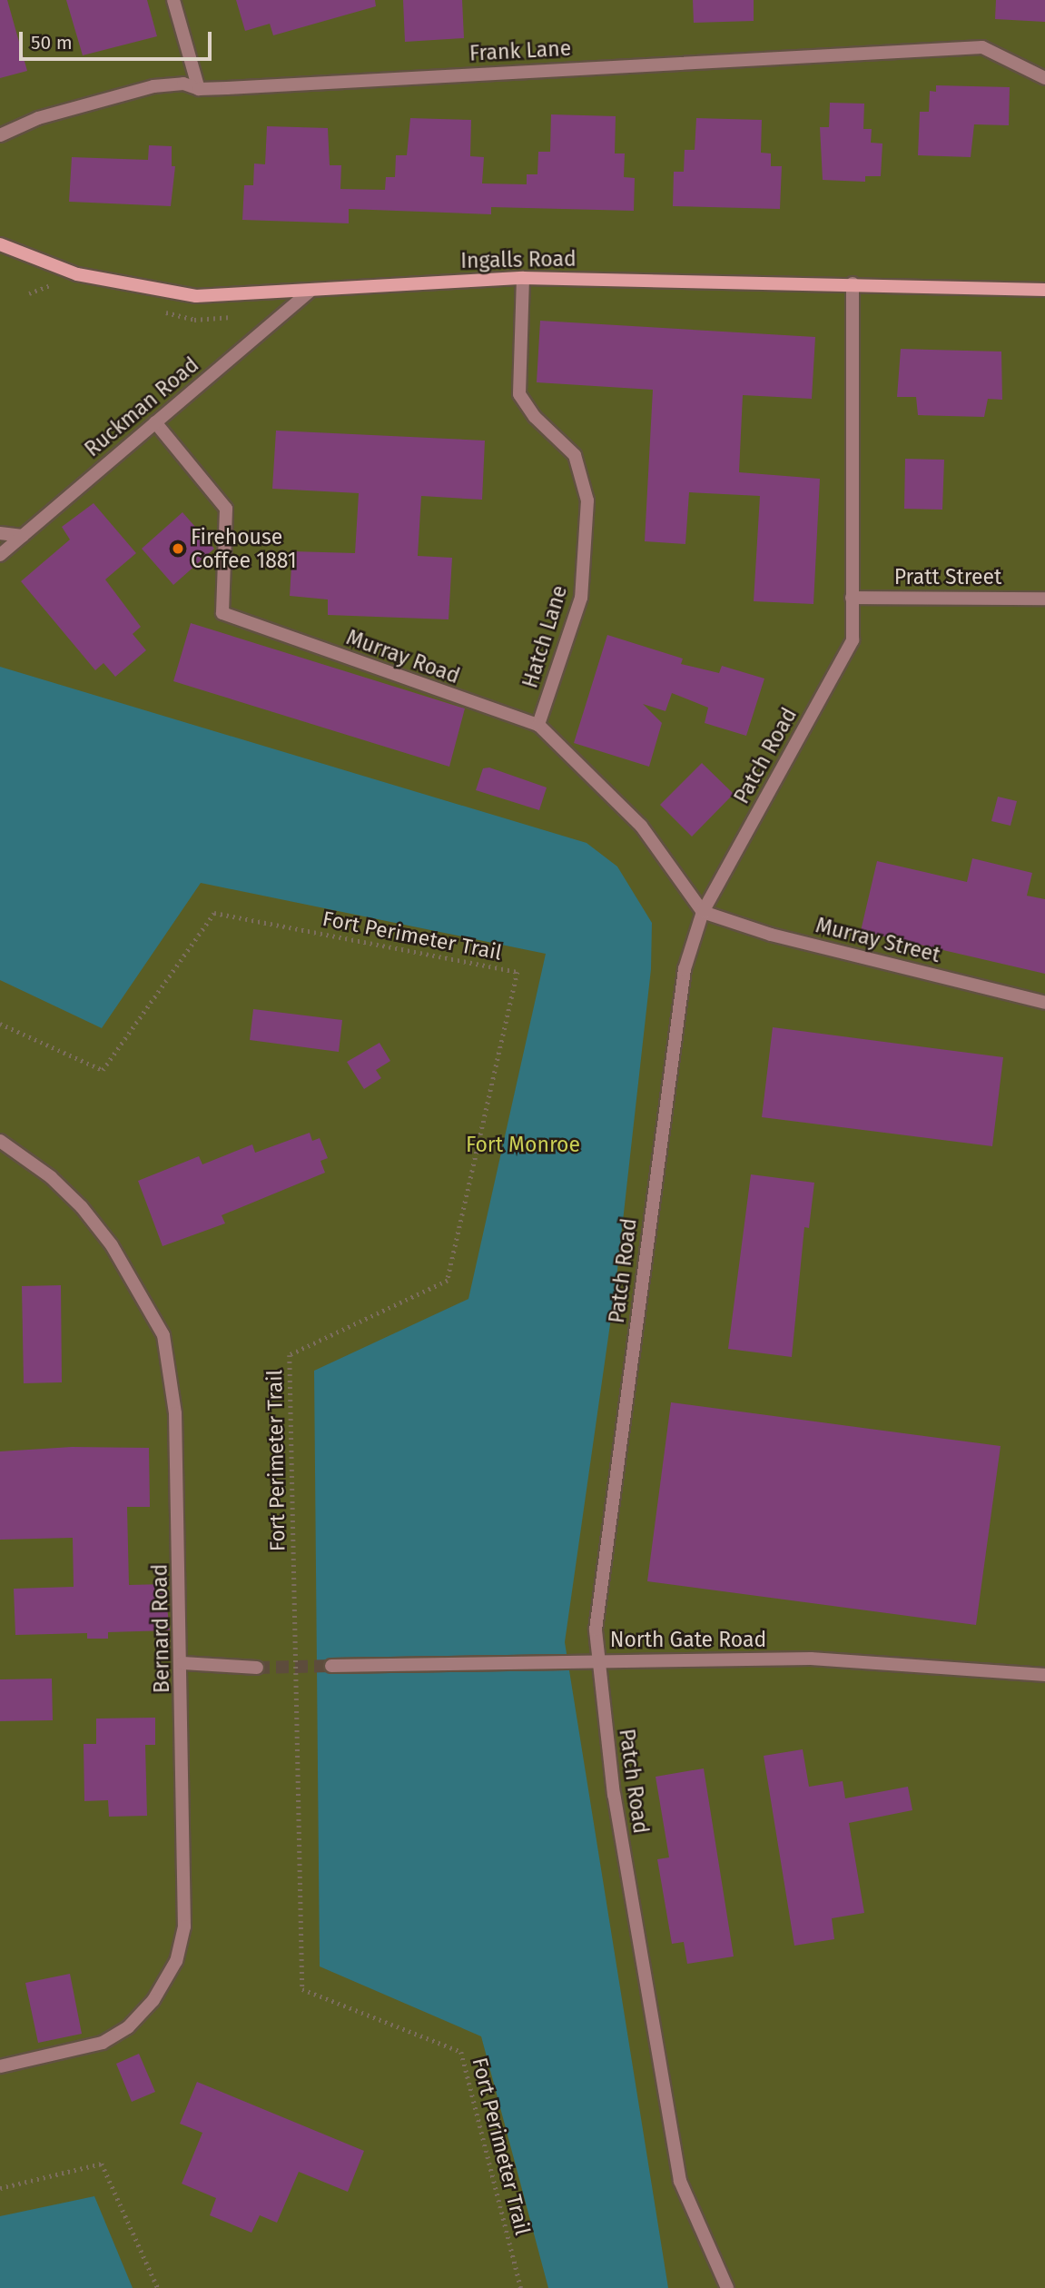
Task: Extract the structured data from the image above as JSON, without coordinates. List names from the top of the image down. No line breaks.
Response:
{"streets":{"street":["Frank Lane","Ingalls Road","Ruckman Road","Pratt Street","Hatch Lane","Murray Road","Patch Road","Murray Street","Bernard Road","North Gate Road"],"path":["Fort Perimeter Trail"]},"crossings":[["Ingalls Road","Ruckman Road"],["Ingalls Road","Hatch Lane"],["Ingalls Road","Patch Road"],["Ruckman Road","Murray Road"],["Pratt Street","Patch Road"],["Hatch Lane","Murray Road"],["Murray Road","Patch Road"],["Murray Road","Murray Street"],["Patch Road","Murray Street"],["Patch Road","North Gate Road"]],"parks":["Fort Monroe"],"places":["Firehouse Coffee 1881"],"scale_bar":"50 m"}
